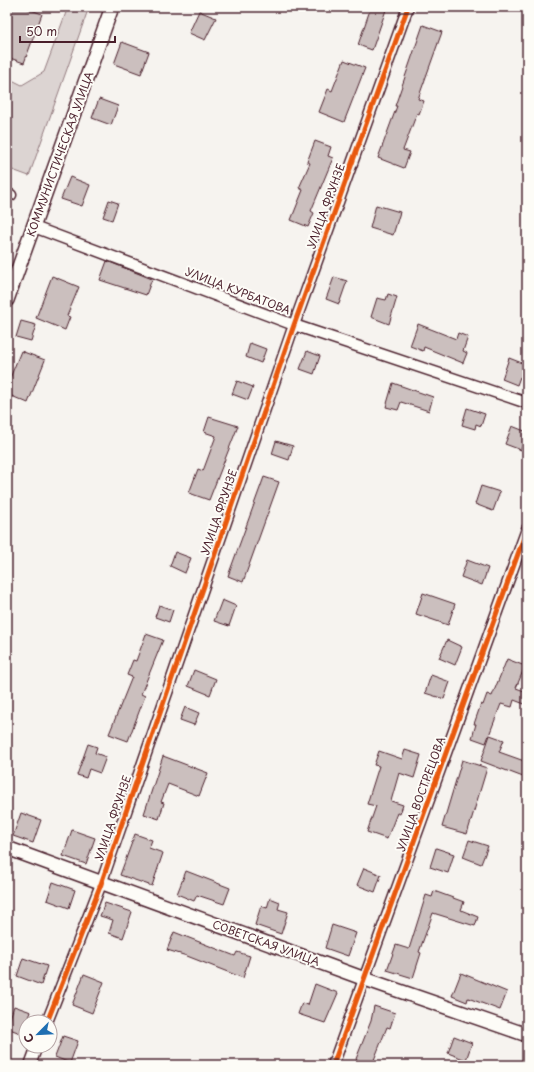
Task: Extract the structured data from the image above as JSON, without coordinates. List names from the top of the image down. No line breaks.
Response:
{"streets":{"street":["КОММУНИСТИЧЕСКАЯ УЛИЦА","УЛИЦА ФРУНЗЕ","УЛИЦА КУРБАТОВА","УЛИЦА ВОСТРЕЦОВА","СОВЕТСКАЯ УЛИЦА"]},"crossings":[["КОММУНИСТИЧЕСКАЯ УЛИЦА","УЛИЦА КУРБАТОВА"],["УЛИЦА ФРУНЗЕ","УЛИЦА КУРБАТОВА"],["УЛИЦА ФРУНЗЕ","СОВЕТСКАЯ УЛИЦА"],["УЛИЦА ВОСТРЕЦОВА","СОВЕТСКАЯ УЛИЦА"]],"scale_bar":"50 m","north":"bottom left"}
